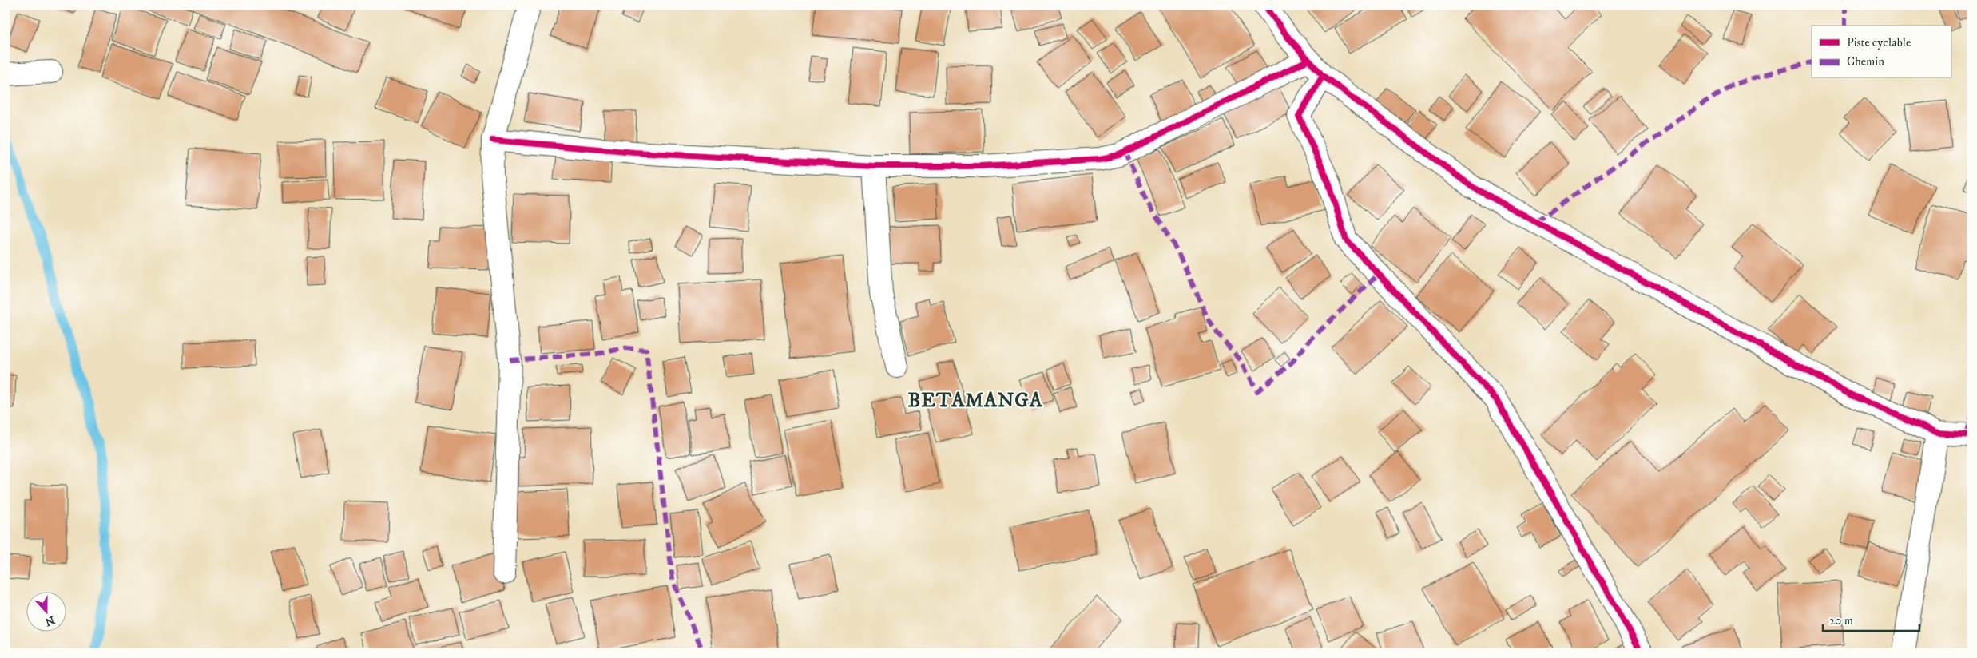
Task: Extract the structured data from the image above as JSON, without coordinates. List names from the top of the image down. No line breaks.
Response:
{"districts":["BETAMANGA"],"legend":["Piste cyclable","Chemin"],"scale_bar":"20 m","north":"bottom"}
